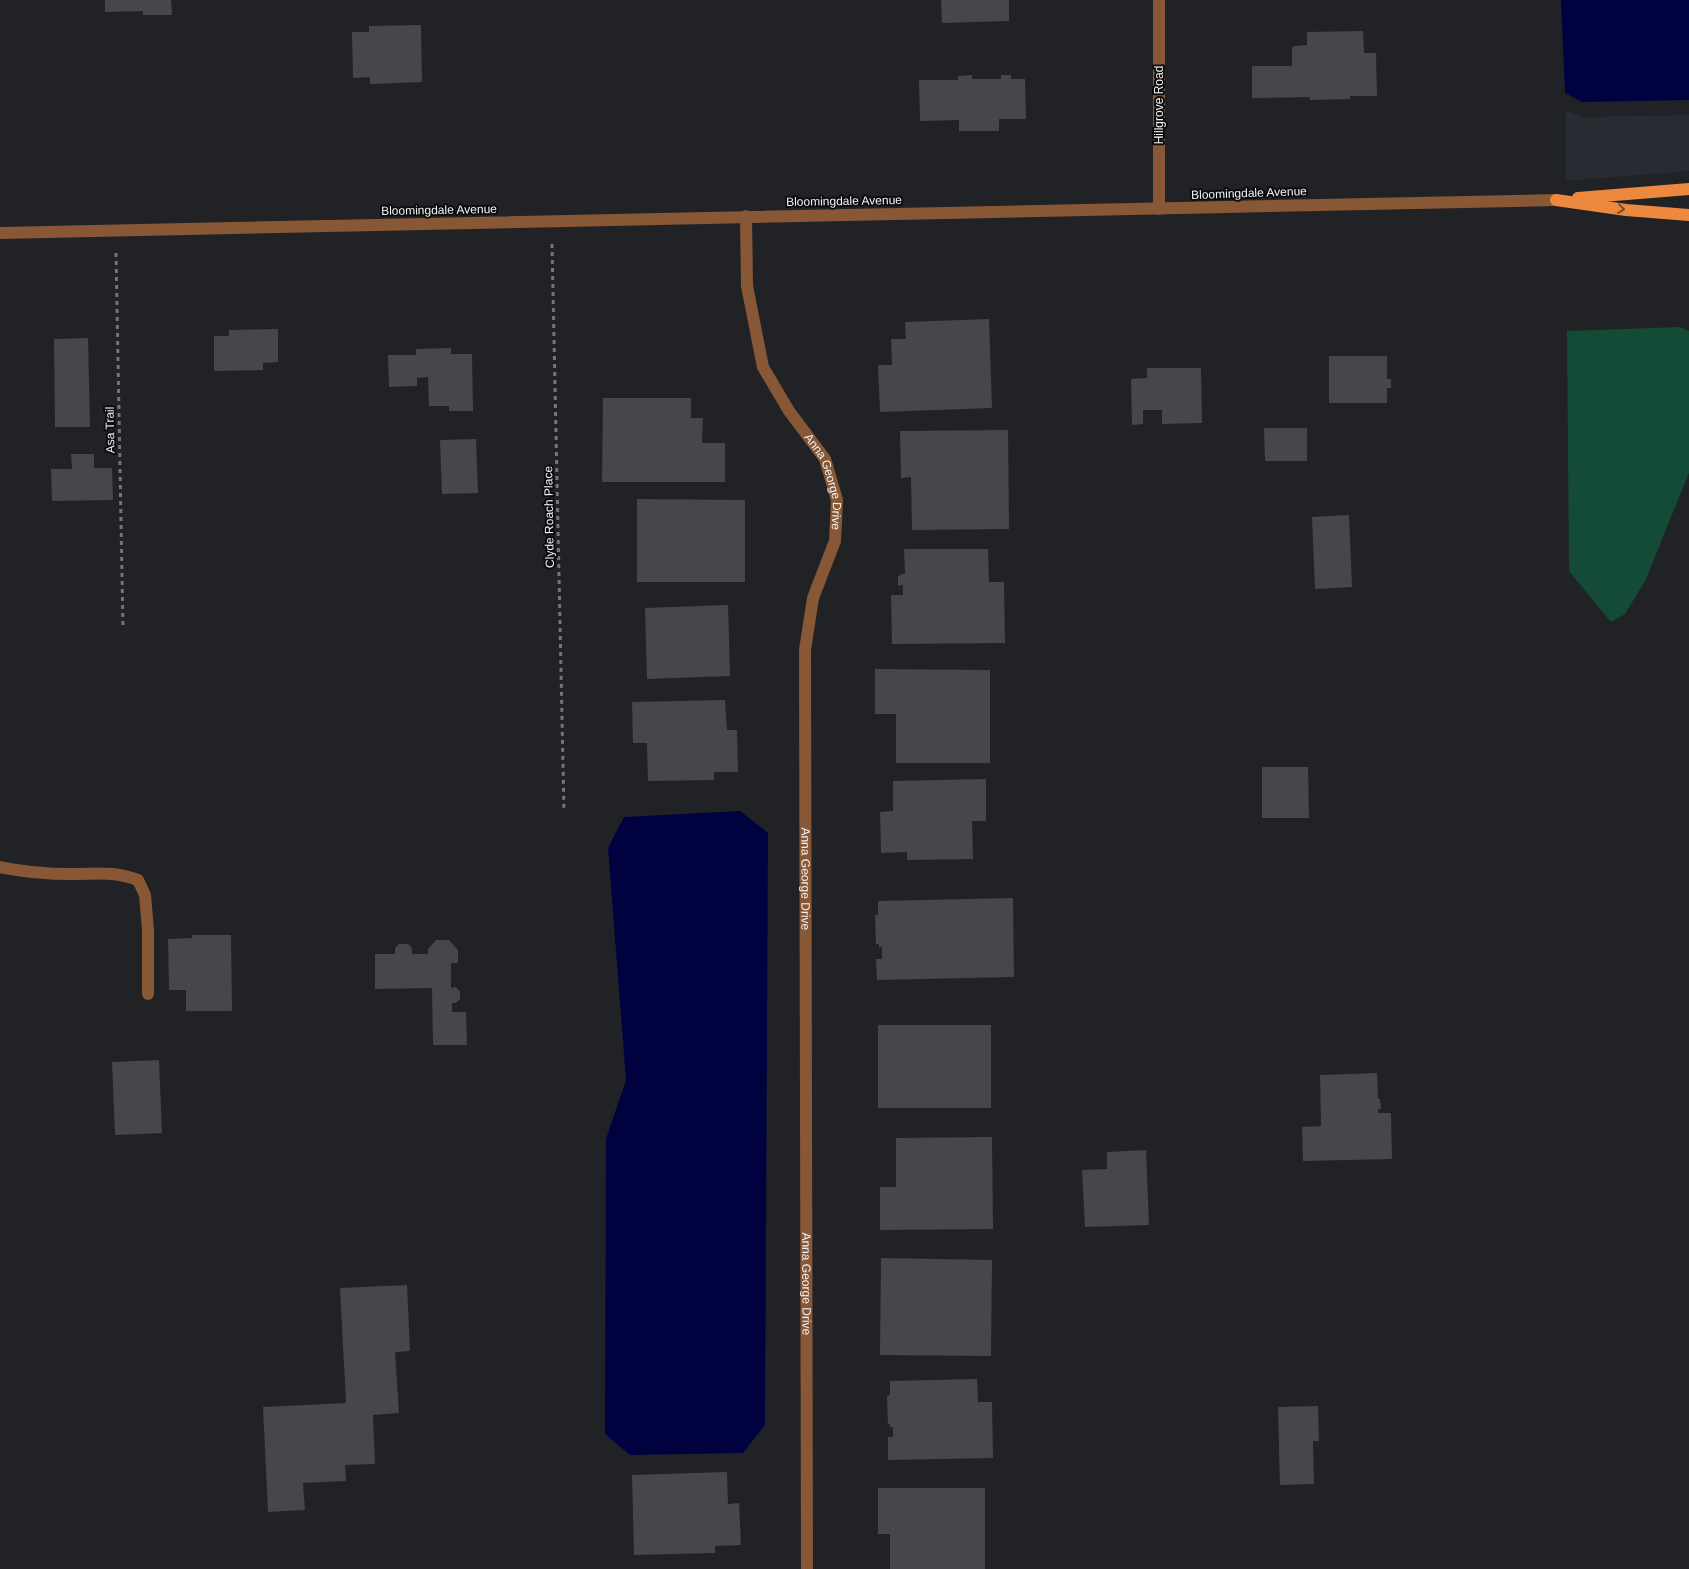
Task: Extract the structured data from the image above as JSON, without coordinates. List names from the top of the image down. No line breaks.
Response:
{"streets":{"main road":["Bloomingdale Avenue"],"street":["Hillgrove Road","Anna George Drive"],"path":["Asa Trail","Clyde Roach Place"]},"crossings":[["Hillgrove Road","Bloomingdale Avenue"],["Bloomingdale Avenue","Asa Trail"],["Bloomingdale Avenue","Anna George Drive"],["Bloomingdale Avenue","Clyde Roach Place"]]}
